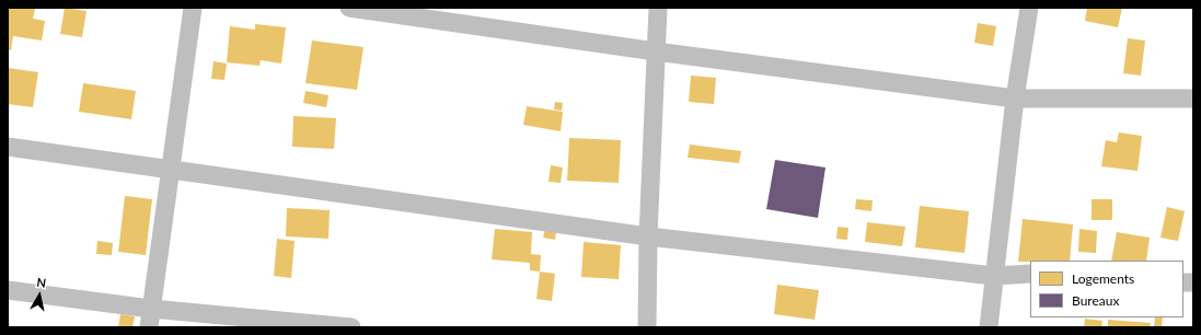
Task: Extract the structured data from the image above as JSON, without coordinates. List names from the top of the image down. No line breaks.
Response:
{"legend":["Logements","Bureaux"],"north":"top"}
